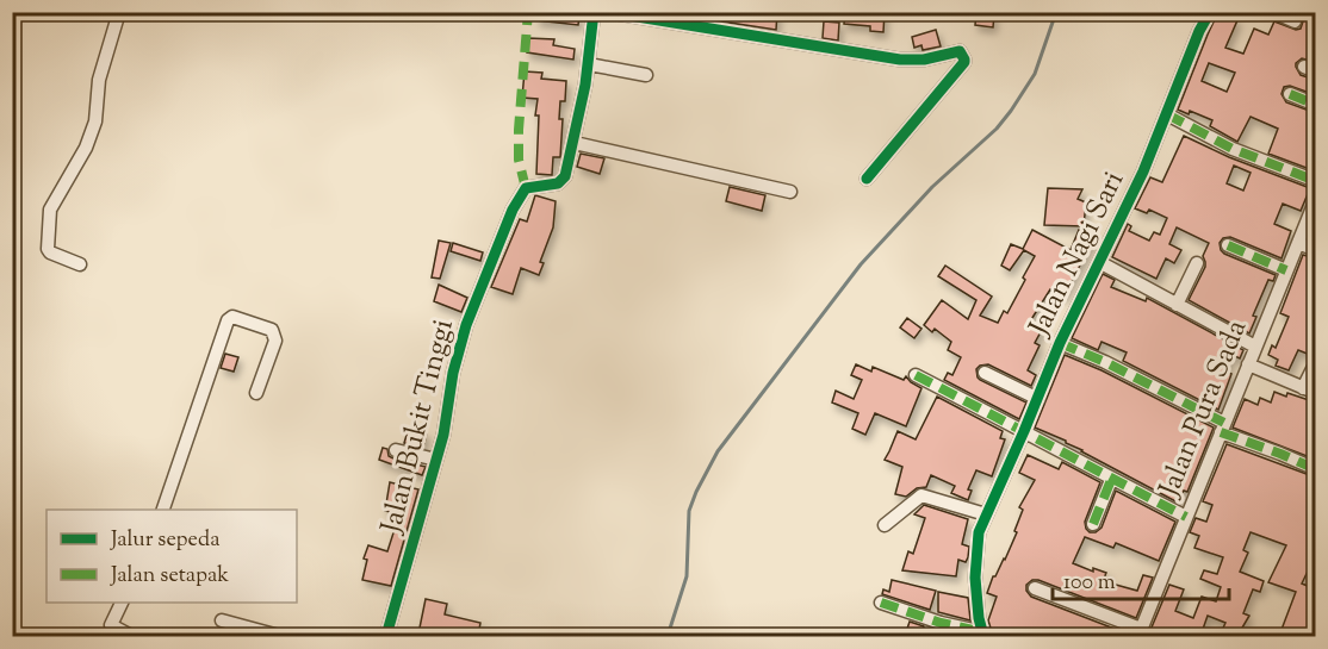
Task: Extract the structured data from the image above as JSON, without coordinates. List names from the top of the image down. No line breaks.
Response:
{"streets":{"street":["Jalan Nagi Sari","Jalan Pura Sada","Jalan Bukit Tinggi"]},"legend":["Jalur sepeda","Jalan setapak"],"scale_bar":"100 m"}
